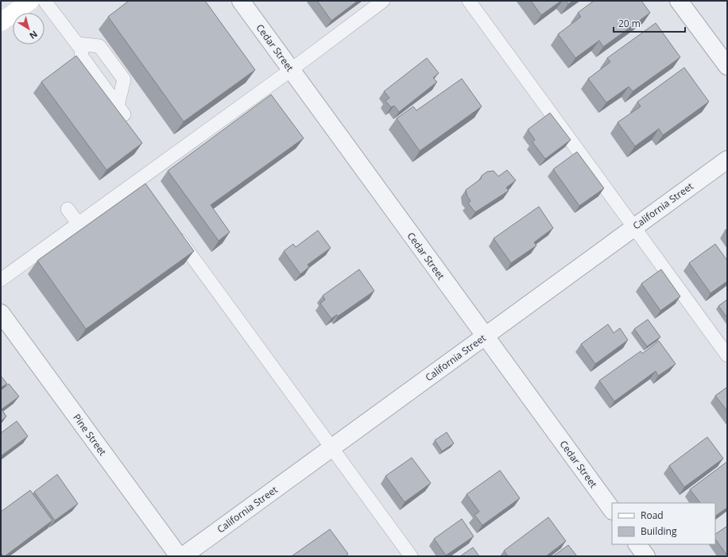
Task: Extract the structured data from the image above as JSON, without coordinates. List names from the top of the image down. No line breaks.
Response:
{"streets":{"street":["Cedar Street","California Street","Pine Street"]},"crossings":[["Cedar Street","California Street"]],"legend":["Road","Building"],"scale_bar":"20 m","north":"bottom right"}
